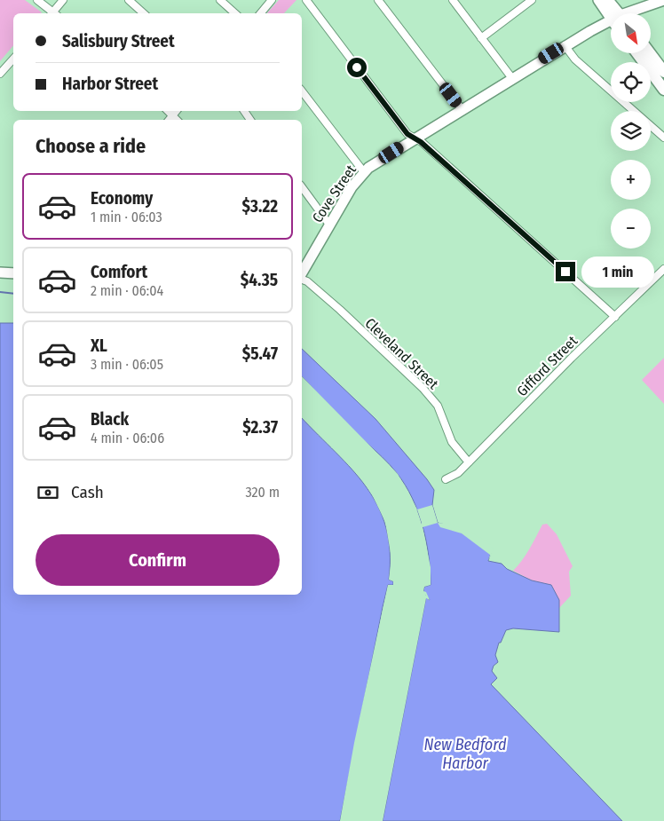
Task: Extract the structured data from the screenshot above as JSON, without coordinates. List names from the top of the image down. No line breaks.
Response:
{"streets":{"main road":["Cove Street"],"street":["Cleveland Street","Gifford Street"]},"crossings":[["Cleveland Street","Gifford Street"]],"water":["New Bedford Harbor"],"north":"bottom right","page":{"map_buttons":["+","−"],"banner":["Salisbury Street","Harbor Street"],"heading":"Choose a ride","list":[{"name":"Economy","note":"1 min · 06:03","value":"$3.22"},{"name":"Comfort","note":"2 min · 06:04","value":"$4.35"},{"name":"XL","note":"3 min · 06:05","value":"$5.47"},{"name":"Black","note":"4 min · 06:06","value":"$2.37"}],"bubble":"1 min","pay":["Cash","320 m"],"buttons":"Confirm"}}
